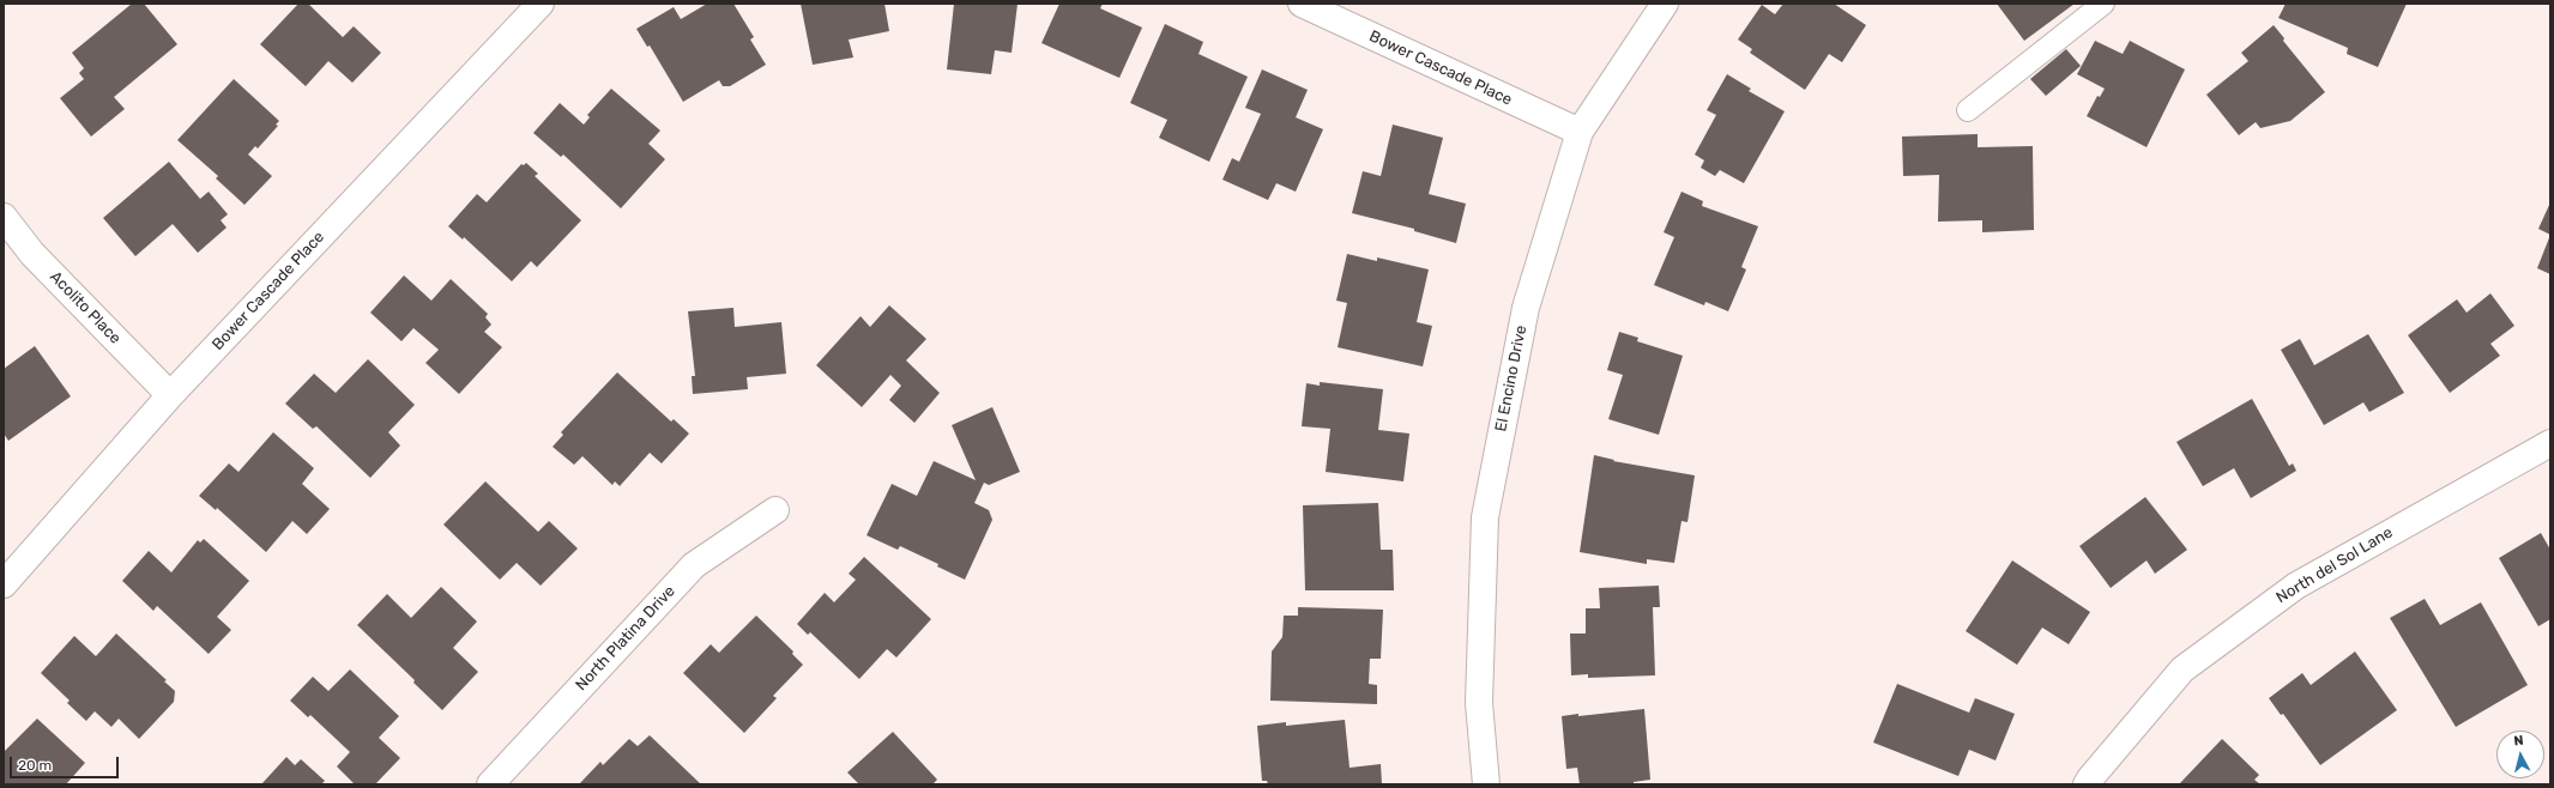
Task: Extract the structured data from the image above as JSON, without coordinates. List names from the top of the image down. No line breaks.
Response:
{"streets":{"street":["Bower Cascade Place","Acolito Place","El Encino Drive","North del Sol Lane","North Platina Drive"]},"crossings":[["Bower Cascade Place","Acolito Place"],["Bower Cascade Place","El Encino Drive"]],"scale_bar":"20 m","north":"top"}
